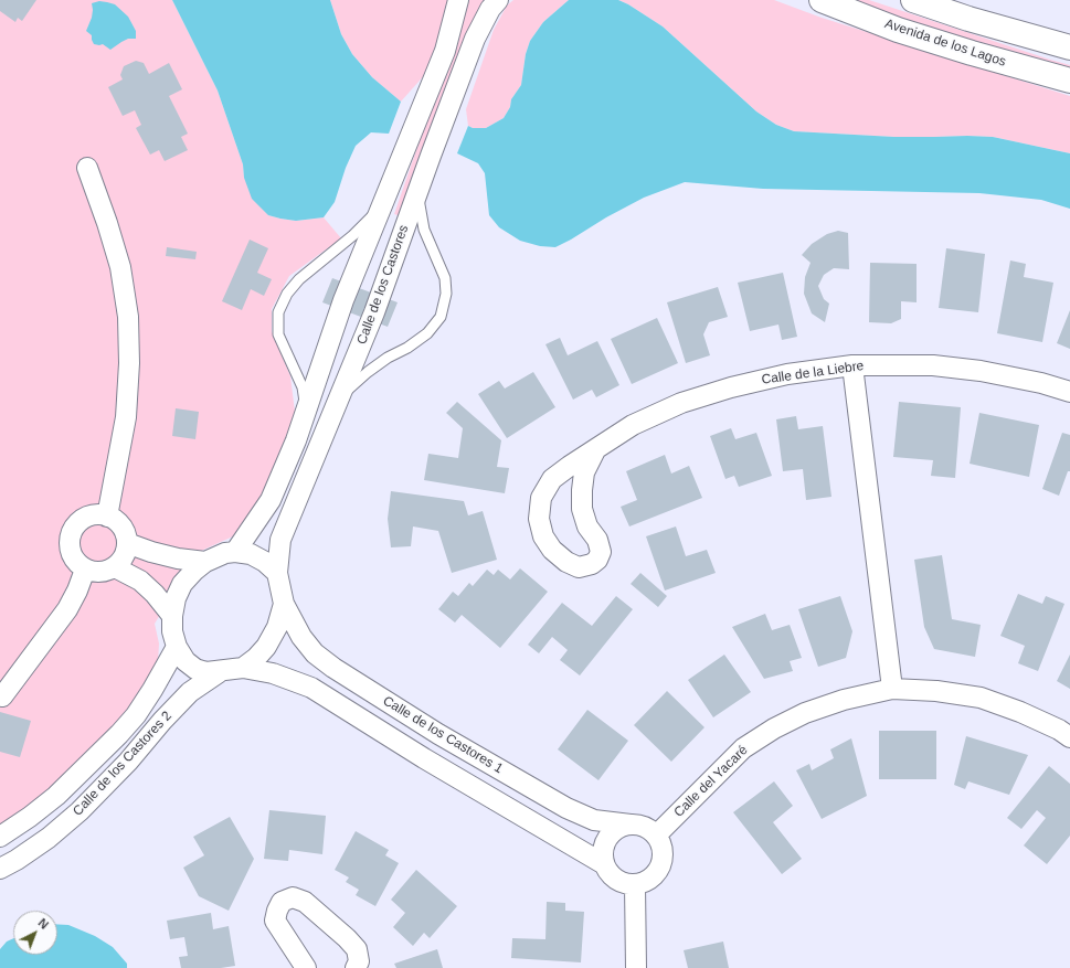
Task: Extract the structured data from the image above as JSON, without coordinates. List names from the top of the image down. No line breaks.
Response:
{"streets":{"street":["Avenida de los Lagos","Calle de los Castores","Calle de la Liebre","Calle de los Castores 1","Calle de los Castores 2","Calle del Yacaré"]},"crossings":[["Calle de los Castores","Calle de los Castores 1"],["Calle de los Castores","Calle de los Castores 2"],["Calle de los Castores 1","Calle de los Castores 2"],["Calle de los Castores 1","Calle del Yacaré"]],"north":"top right"}
